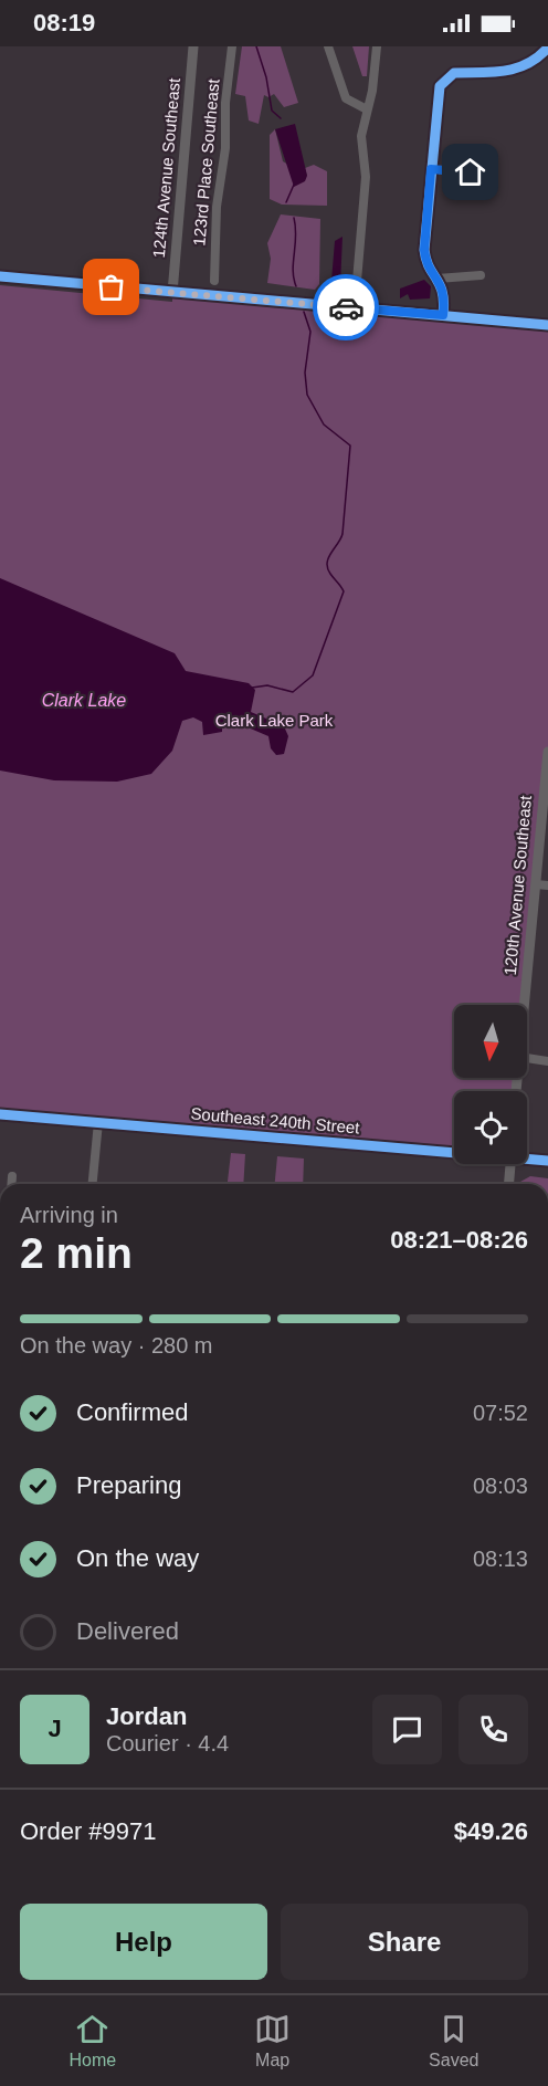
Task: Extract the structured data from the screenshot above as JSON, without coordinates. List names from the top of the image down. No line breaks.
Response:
{"streets":{"main road":["Southeast 240th Street"],"street":["123rd Place Southeast","124th Avenue Southeast","120th Avenue Southeast"]},"water":["Clark Lake"],"parks":["Clark Lake Park"],"north":"bottom","page":{"status":"08:19","heading":["2 min","Arriving in","08:21–08:26"],"panel":["Jordan","Courier · 4.4","Order #9971","$49.26"],"bar":"On the way · 280 m","list":[["Confirmed","07:52"],["Preparing","08:03"],["On the way","08:13"],"Delivered"],"round":"J","buttons":["Help","Share"],"tabs":["Home","Map","Saved"]}}
